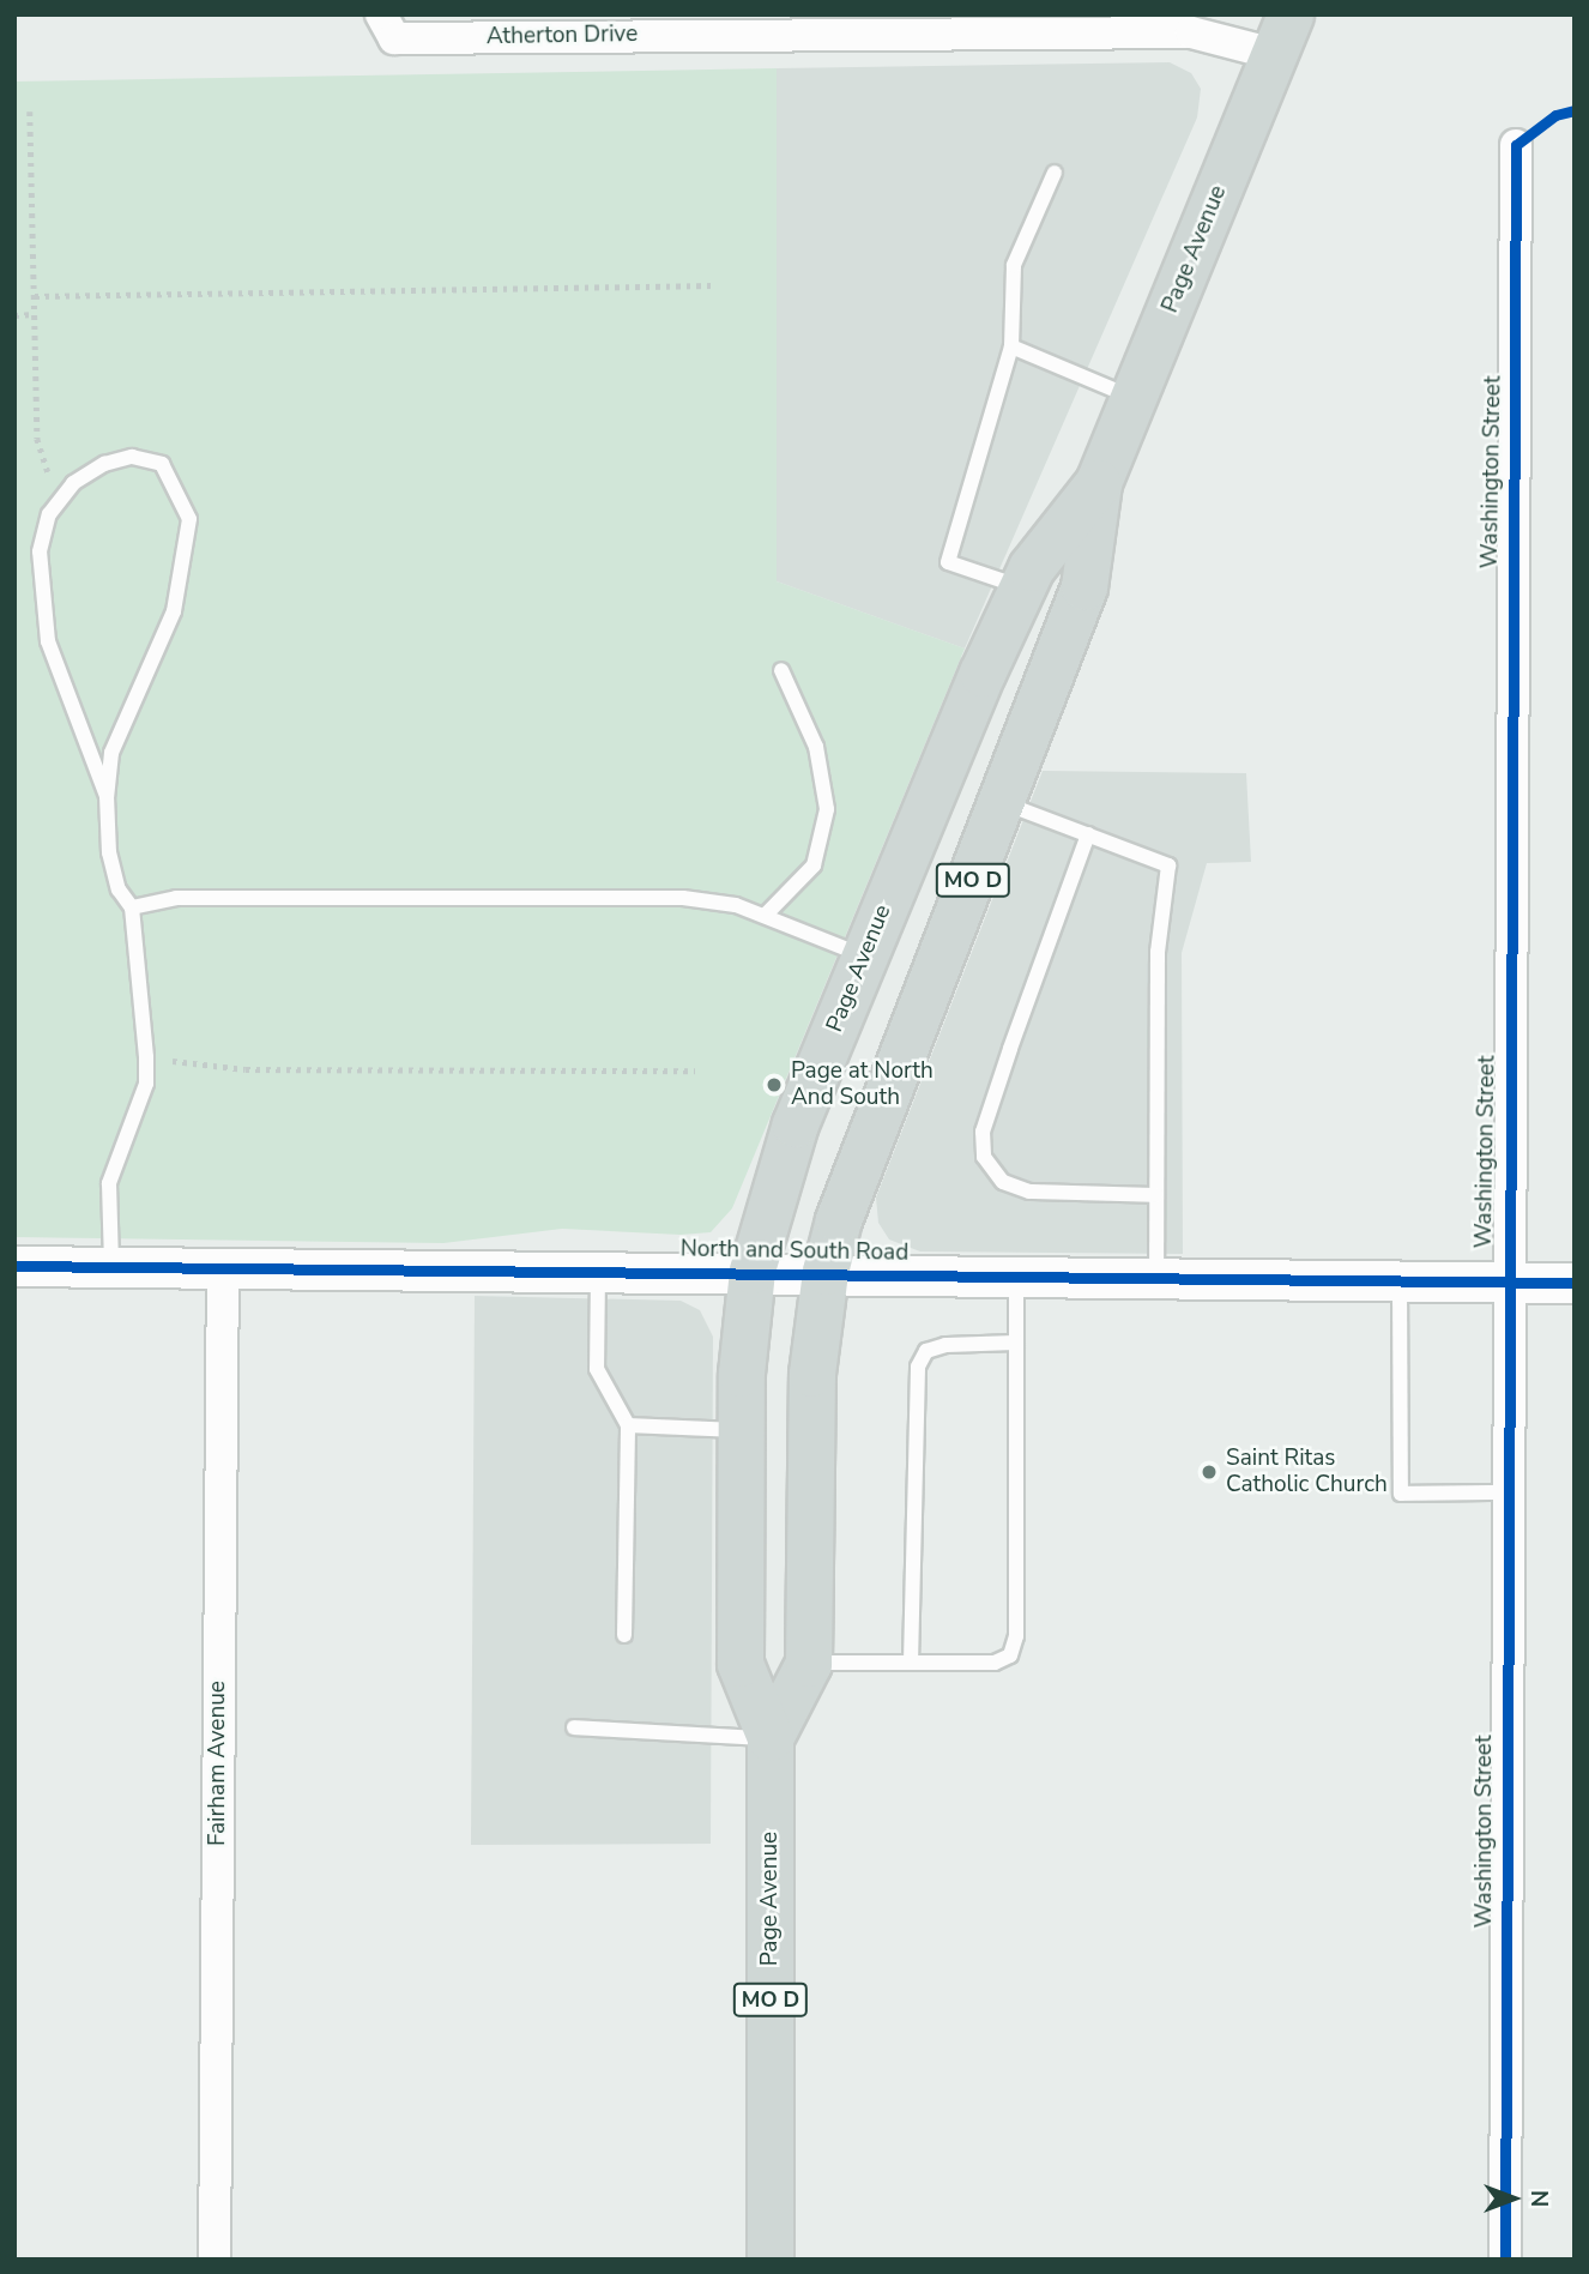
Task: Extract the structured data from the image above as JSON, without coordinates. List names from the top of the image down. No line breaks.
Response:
{"streets":{"main road":["Page Avenue","MO D"],"street":["Atherton Drive","Washington Street","North and South Road","Fairham Avenue"]},"crossings":[["Atherton Drive","Page Avenue"],["Page Avenue","North and South Road"],["Washington Street","North and South Road"],["North and South Road","Fairham Avenue"]],"places":["Page at North And South","Saint Ritas Catholic Church"],"north":"right"}
